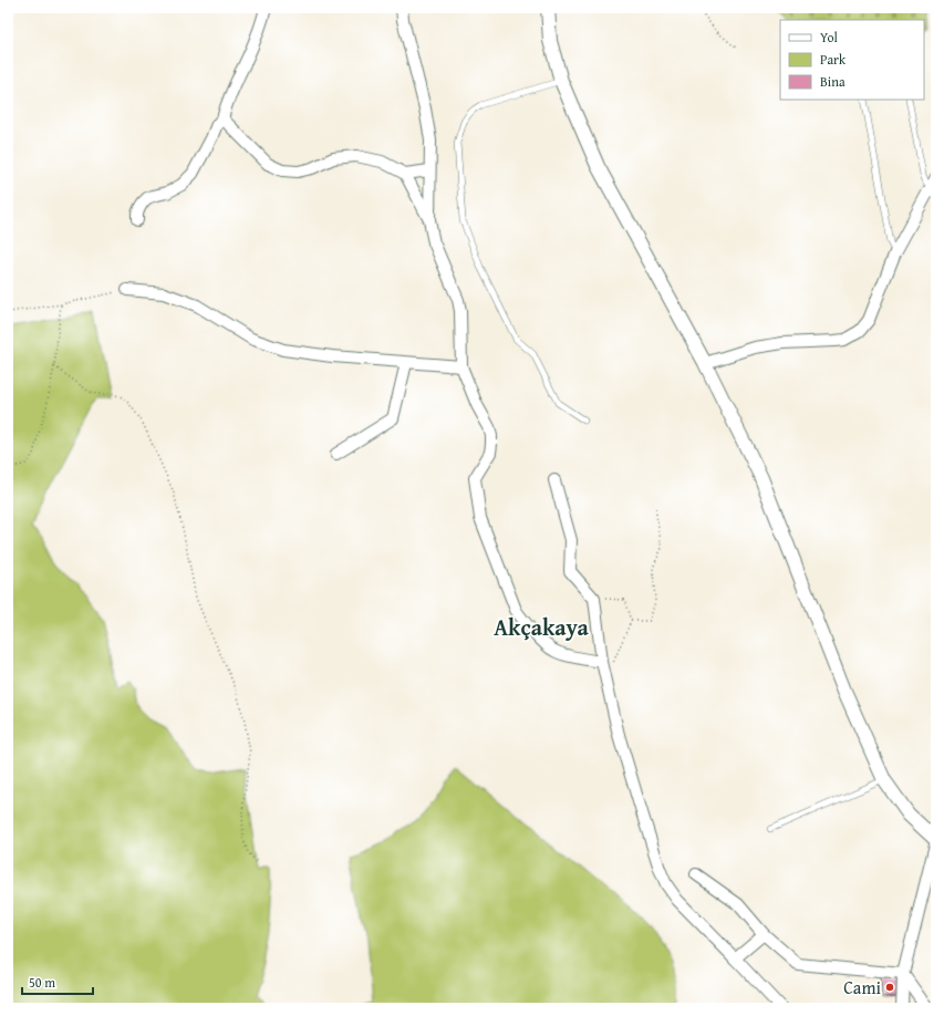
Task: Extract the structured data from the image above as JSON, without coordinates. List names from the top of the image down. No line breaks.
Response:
{"districts":["Akçakaya"],"places":["Cami"],"legend":["Yol","Park","Bina"],"scale_bar":"50 m"}
